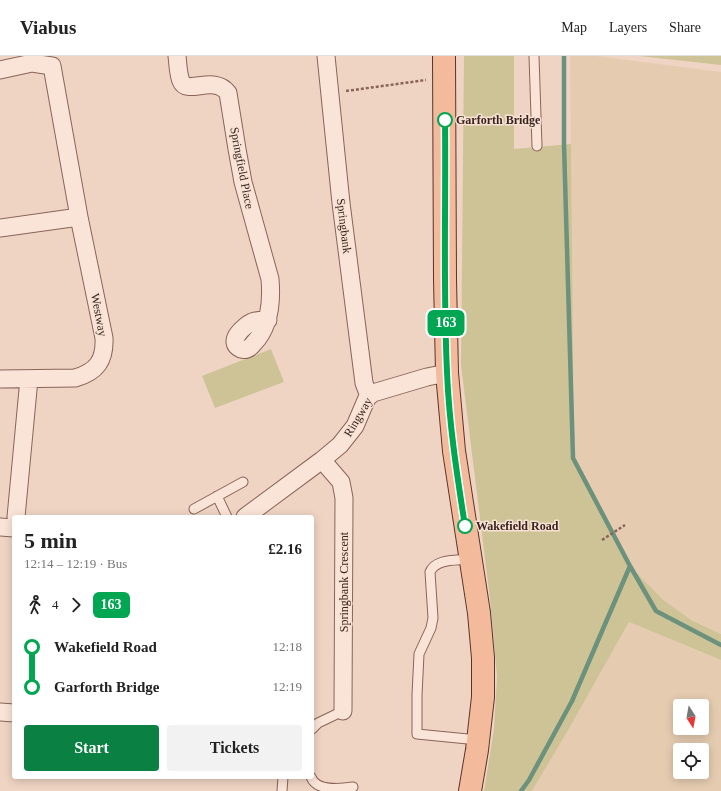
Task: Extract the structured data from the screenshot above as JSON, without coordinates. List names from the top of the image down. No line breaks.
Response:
{"streets":{"street":["Springfield Place","Springbank","Westway","Ringway","Springbank Crescent"]},"crossings":[["Springbank","Ringway"],["Ringway","Springbank Crescent"]],"places":["Garforth Bridge","Wakefield Road"],"lines":["bus line 163"],"north":"bottom","page":{"header":"Viabus","nav":["Map","Layers","Share"],"on_map":"163","heading":["5 min","12:14 – 12:19 · Bus","£2.16"],"legs":["4","163"],"list":[{"name":"Wakefield Road","value":"12:18"},{"name":"Garforth Bridge","value":"12:19"}],"buttons":["Start","Tickets"]}}
